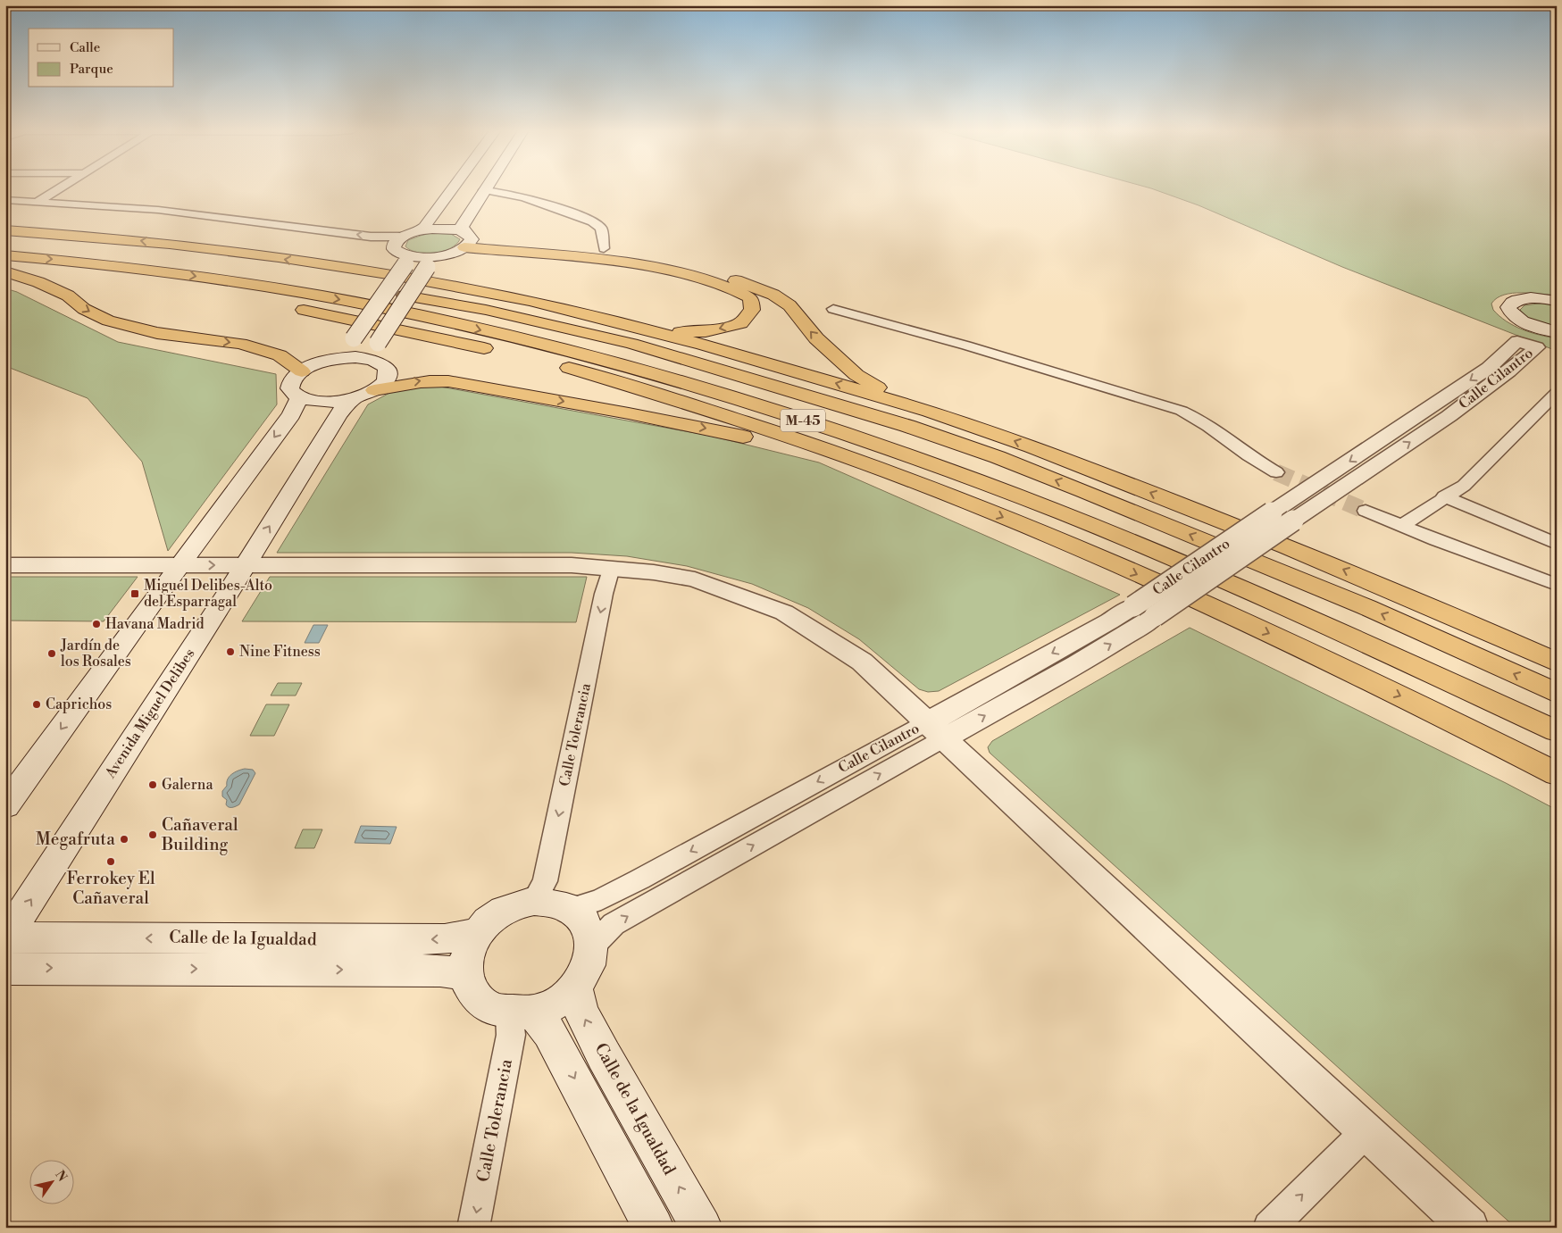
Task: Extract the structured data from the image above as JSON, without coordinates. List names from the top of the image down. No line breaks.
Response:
{"streets":{"highway":["M-45"],"main road":["Avenida Miguel Delibes","Calle de la Igualdad"],"street":["Calle Cilantro","Calle Tolerancia"]},"crossings":[["Calle Cilantro","Calle Tolerancia"],["Calle Cilantro","Calle de la Igualdad"],["Avenida Miguel Delibes","Calle de la Igualdad"],["Calle Tolerancia","Calle de la Igualdad"]],"one_way":["Calle Tolerancia"],"places":{"transit":["Miguel Delibes-Alto del Esparragal"],"other":["Havana Madrid","Nine Fitness","Jardín de los Rosales","Caprichos","Galerna","Cañaveral Building","Megafruta","Ferrokey El Cañaveral"]},"legend":["Calle","Parque"],"north":"top right"}
